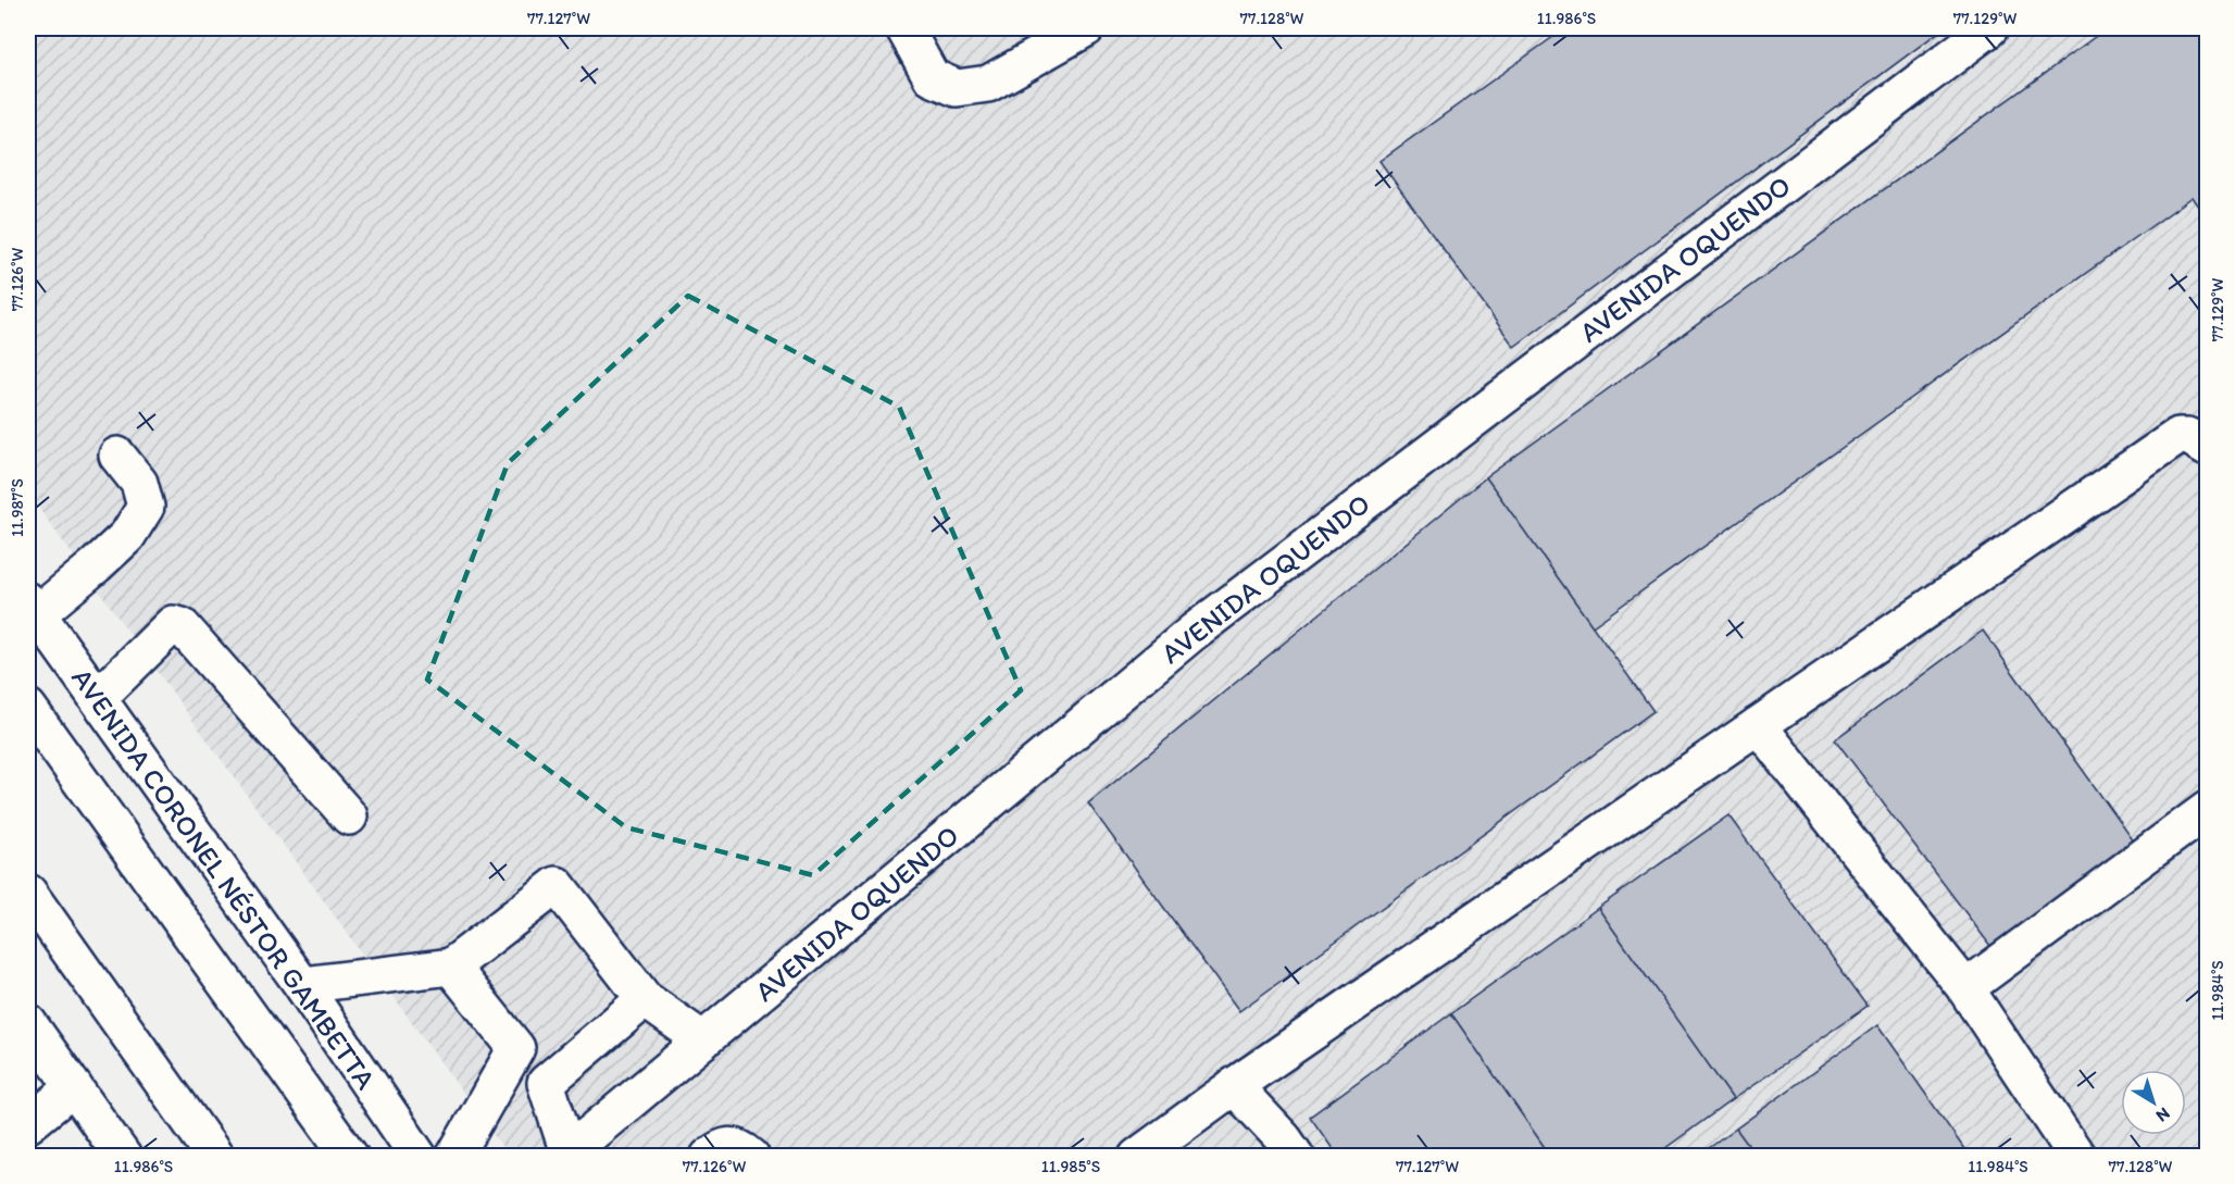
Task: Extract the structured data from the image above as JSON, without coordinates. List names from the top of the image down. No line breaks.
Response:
{"streets":{"main road":["AVENIDA OQUENDO","AVENIDA CORONEL NÉSTOR GAMBETTA"]},"north":"bottom right","coordinates":["77.127°W","77.128°W","11.986°S","77.129°W","77.126°W","11.987°S","11.984°S","11.985°S"]}
